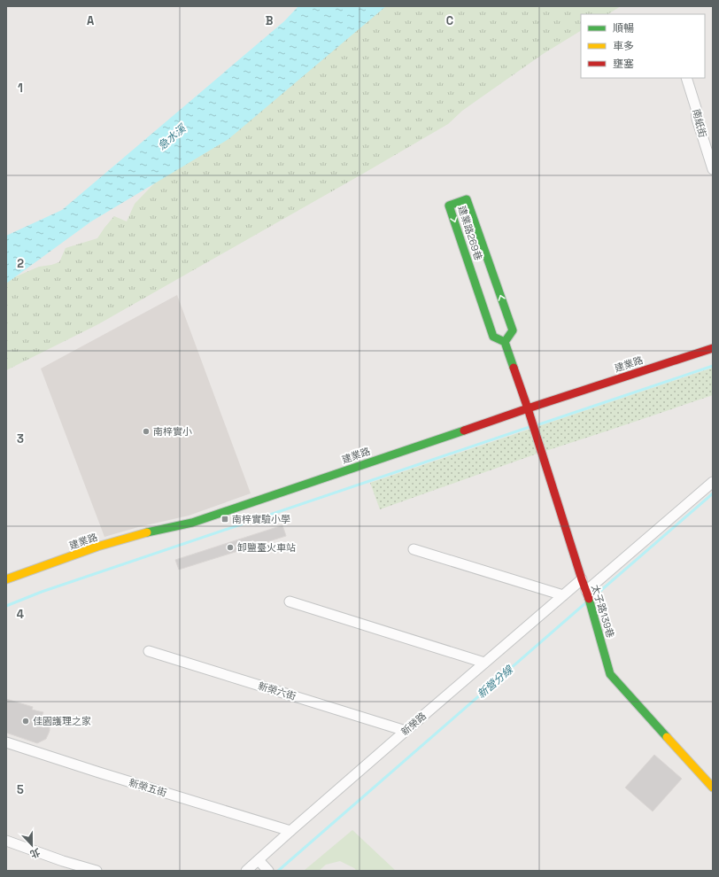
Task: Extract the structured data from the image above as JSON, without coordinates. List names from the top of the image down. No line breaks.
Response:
{"streets":{"street":["南紙街","建業路269巷","建業路","太子路139巷","新榮六街","新榮路","新榮五街"]},"crossings":[["建業路","太子路139巷"],["太子路139巷","新榮路"],["新榮六街","新榮路"],["新榮路","新榮五街"]],"water":["急水溪","新營分線"],"places":{"other":["南梓實小","卸鹽臺火車站","佳園護理之家"],"transit":["南梓實驗小學"]},"legend":["順暢","車多","壅塞"],"north":"bottom","grid":{"columns":["A","B","C"],"rows":["1","2","3","4","5"]}}
